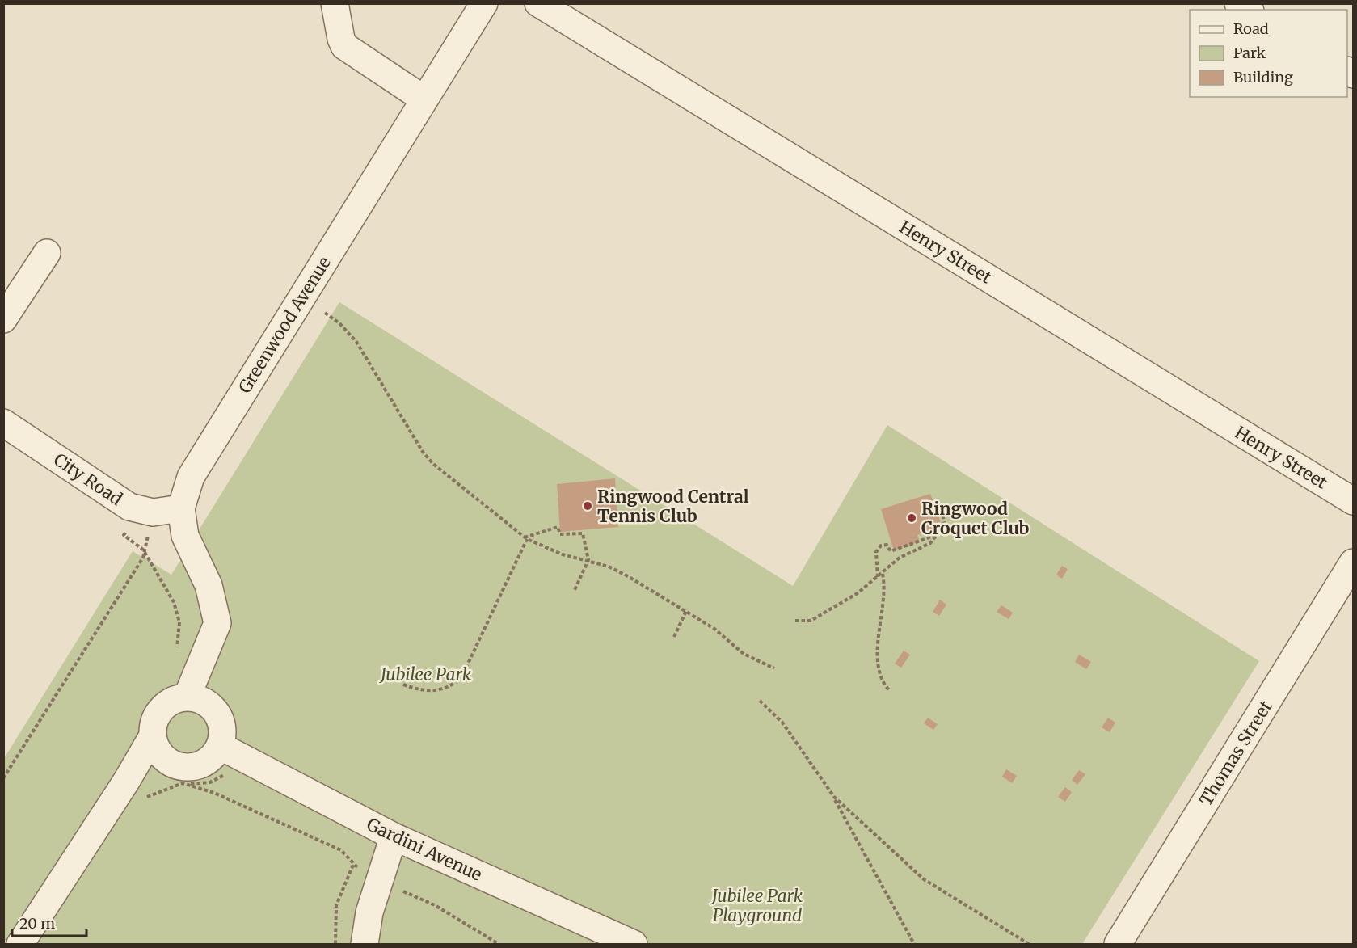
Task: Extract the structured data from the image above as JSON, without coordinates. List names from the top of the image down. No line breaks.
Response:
{"streets":{"street":["Henry Street","Greenwood Avenue","City Road","Thomas Street","Gardini Avenue"]},"crossings":[["Greenwood Avenue","City Road"],["Greenwood Avenue","Gardini Avenue"]],"parks":["Jubilee Park","Jubilee Park Playground"],"places":["Ringwood Central Tennis Club","Ringwood Croquet Club"],"legend":["Road","Park","Building"],"scale_bar":"20 m"}
